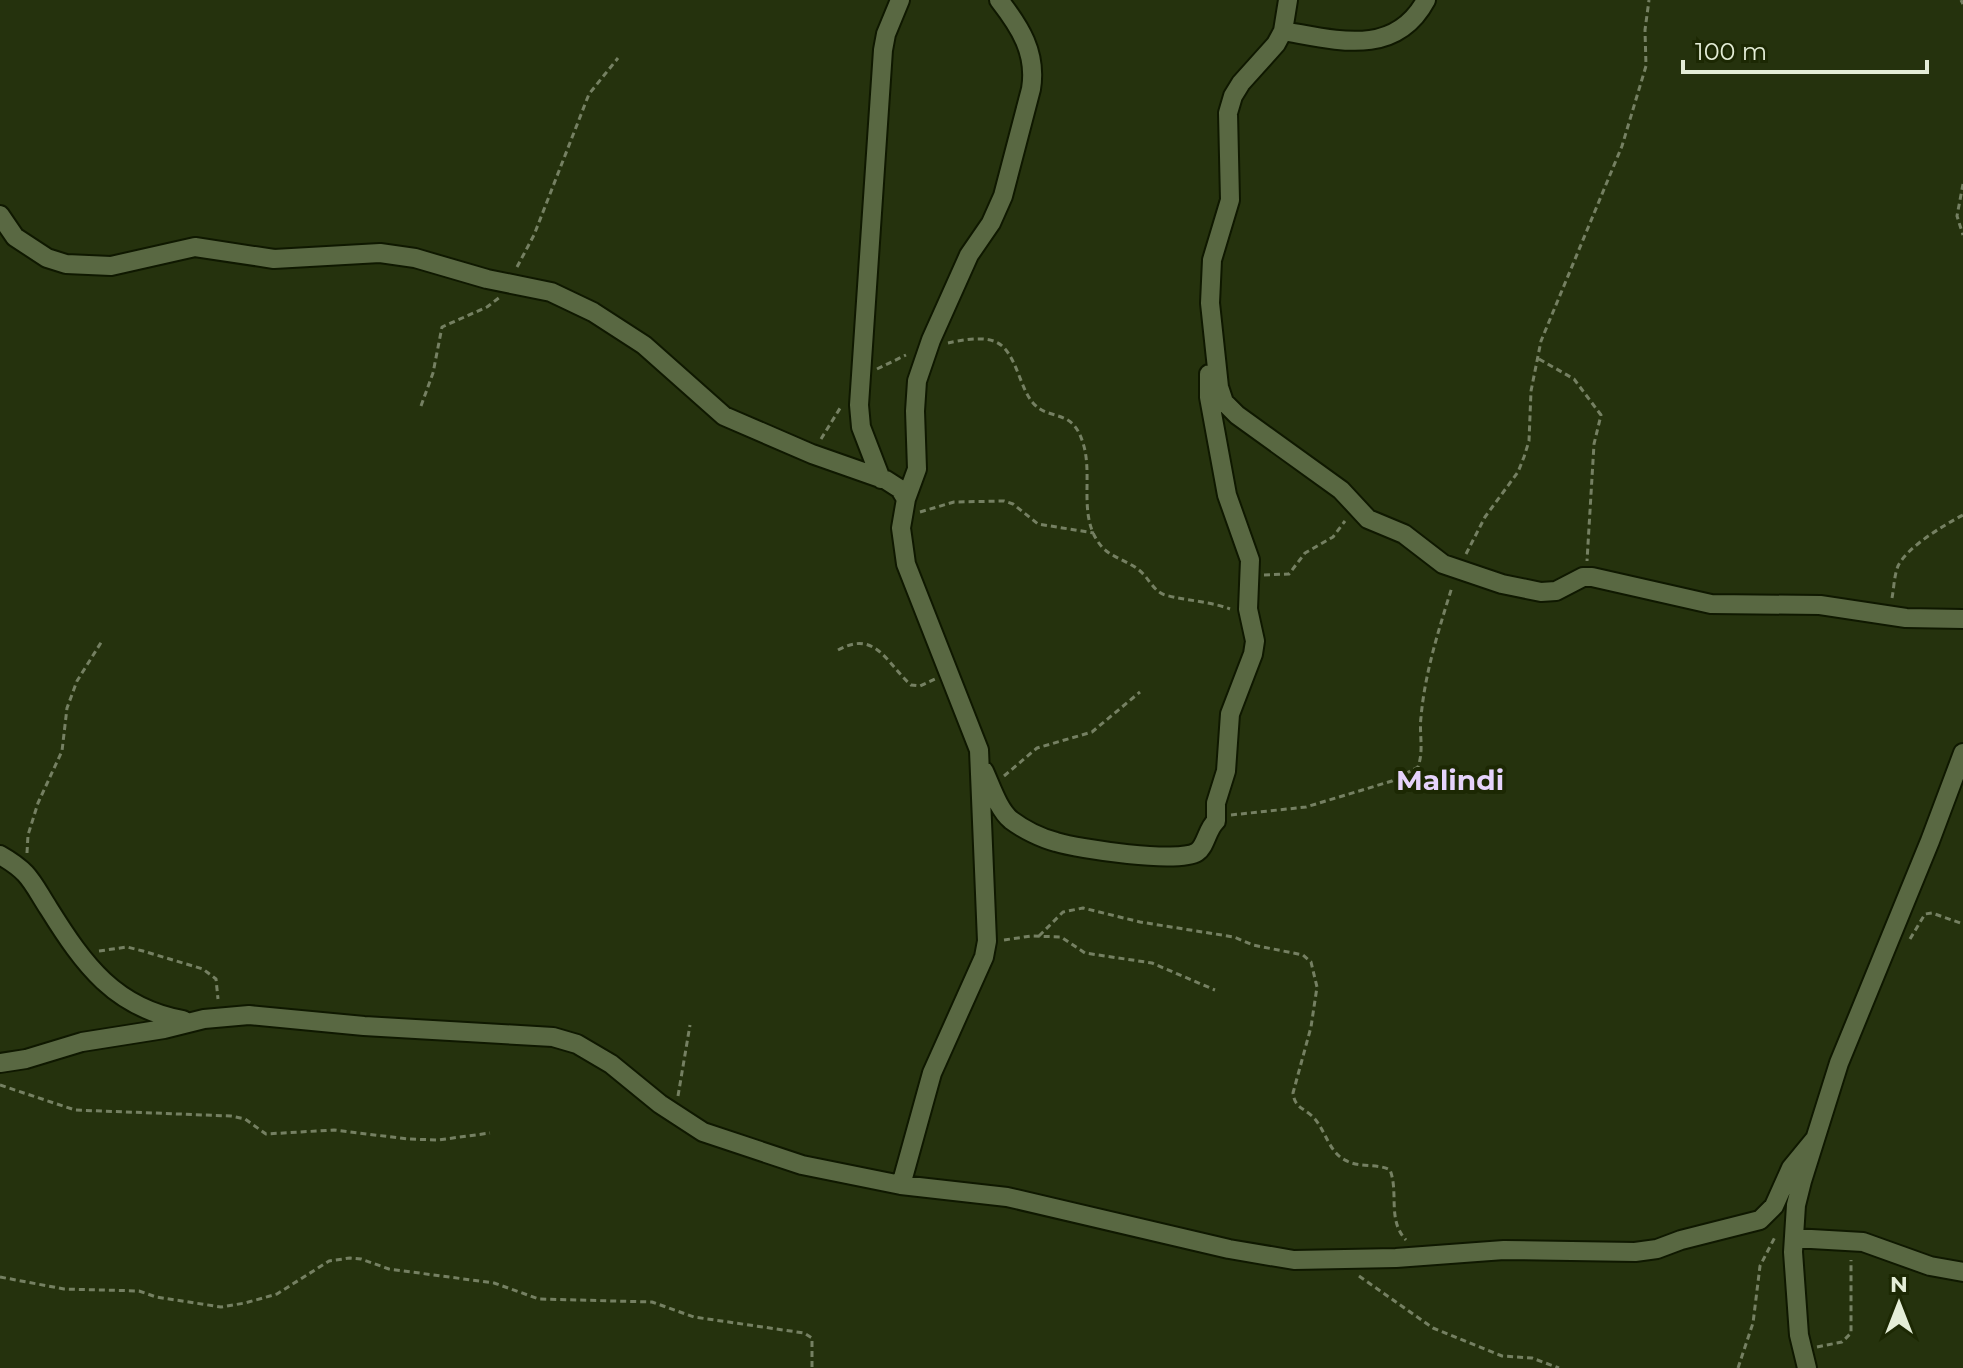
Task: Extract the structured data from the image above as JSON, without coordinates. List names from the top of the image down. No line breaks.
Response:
{"districts":["Malindi"],"scale_bar":"100 m","north":"top"}
